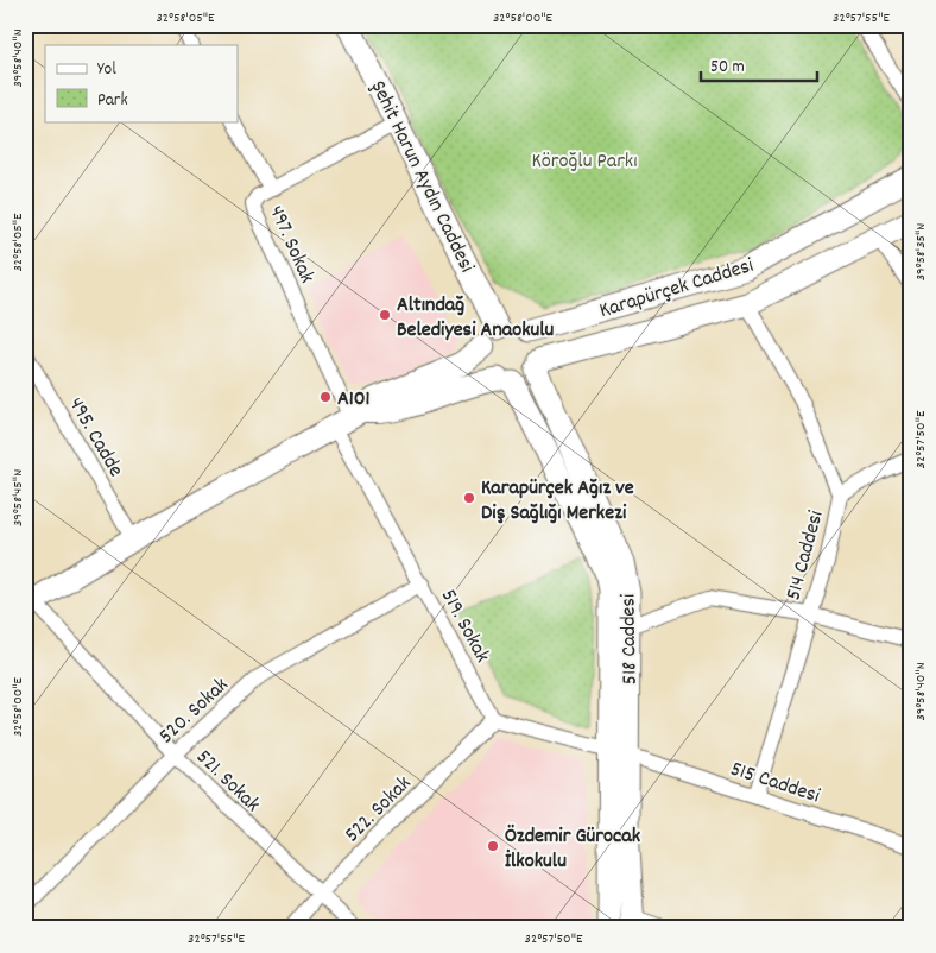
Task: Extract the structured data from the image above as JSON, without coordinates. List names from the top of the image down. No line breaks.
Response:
{"streets":{"main road":["Şehit Harun Aydın Caddesi","Karapürçek Caddesi","518 Caddesi"],"street":["497. Sokak","495. Cadde","514 Caddesi","519. Sokak","520. Sokak","521. Sokak","515 Caddesi","522. Sokak"]},"crossings":[["Şehit Harun Aydın Caddesi","497. Sokak"],["Şehit Harun Aydın Caddesi","Karapürçek Caddesi"],["Şehit Harun Aydın Caddesi","518 Caddesi"],["497. Sokak","519. Sokak"],["Karapürçek Caddesi","514 Caddesi"],["Karapürçek Caddesi","518 Caddesi"],["514 Caddesi","515 Caddesi"],["519. Sokak","520. Sokak"],["519. Sokak","522. Sokak"],["518 Caddesi","515 Caddesi"],["520. Sokak","521. Sokak"],["521. Sokak","522. Sokak"]],"parks":["Köroğlu Parkı"],"places":["Altındağ Belediyesi Anaokulu","A101","Karapürçek Ağız ve Diş Sağlığı Merkezi","Özdemir Gürocak İlkokulu"],"legend":["Yol","Park"],"scale_bar":"50 m","coordinates":["32°58'05\"E","32°58'00\"E","32°57'55\"E","39°58'40\"N","39°58'35\"N","32°57'50\"E","39°58'45\"N"]}
